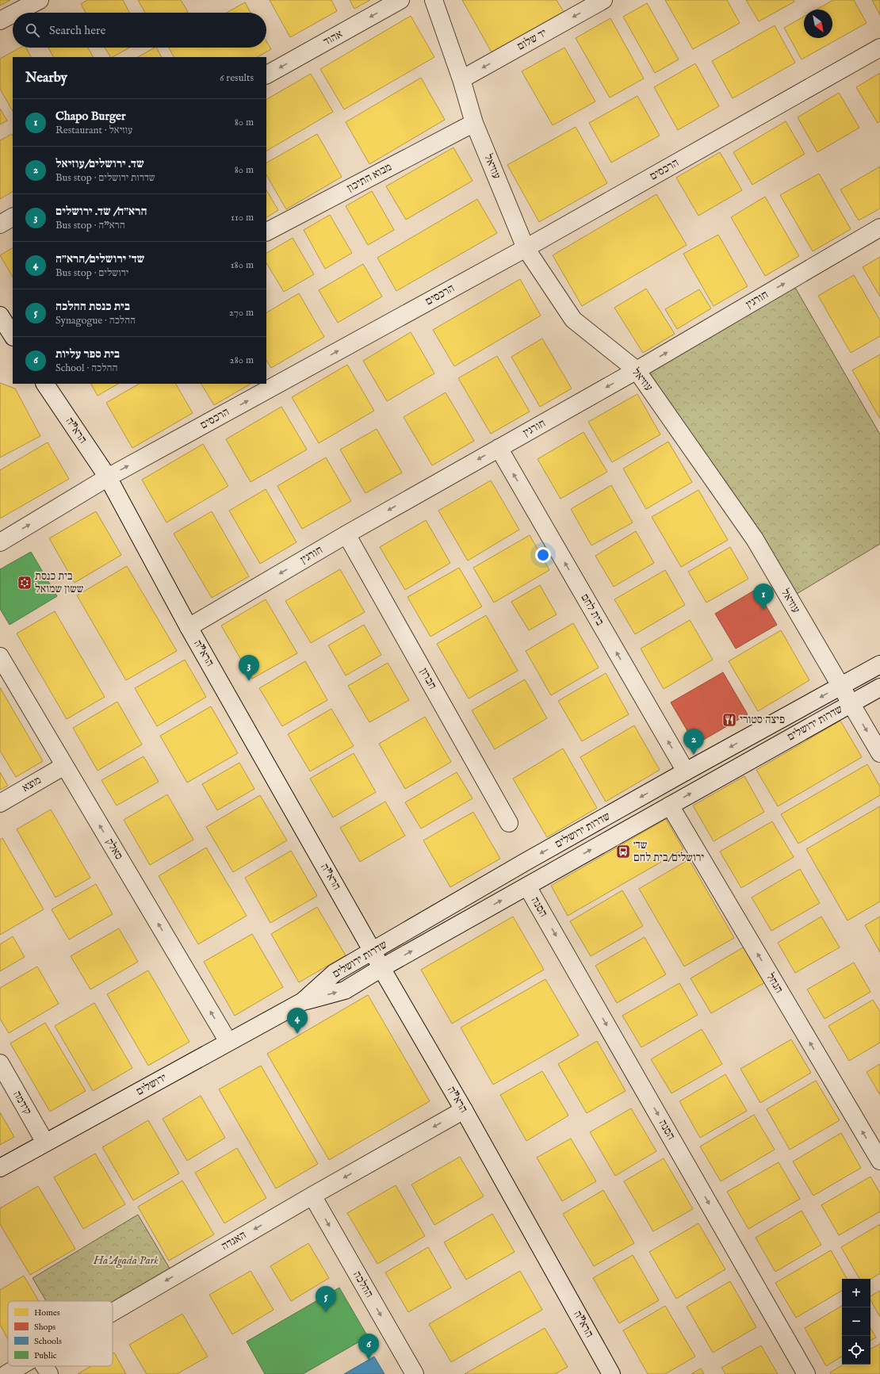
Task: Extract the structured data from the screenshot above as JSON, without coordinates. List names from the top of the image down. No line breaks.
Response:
{"streets":{"street":["אהוד","יד שלום","עוזיאל","הרכסים","מבוא התיכון","חורגין","הרא\"ה","בית לחם","חברון","שדרות ירושלים","מוצא","סאלק","הסנה","הנחל","ירושלים","קידמה","האגדה","ההלכה"]},"crossings":[["יד שלום","עוזיאל"],["עוזיאל","הרכסים"],["עוזיאל","מבוא התיכון"],["עוזיאל","חורגין"],["עוזיאל","שדרות ירושלים"],["הרכסים","הרא\"ה"],["חורגין","הרא\"ה"],["חורגין","בית לחם"],["חורגין","חברון"],["הרא\"ה","שדרות ירושלים"],["הרא\"ה","האגדה"],["בית לחם","שדרות ירושלים"],["שדרות ירושלים","הסנה"],["שדרות ירושלים","הנחל"],["שדרות ירושלים","ירושלים"],["מוצא","סאלק"],["סאלק","ירושלים"],["ירושלים","קידמה"],["האגדה","ההלכה"]],"one_way":["אהוד","יד שלום","הרכסים","בית לחם","סאלק","הסנה","הנחל","האגדה","ההלכה"],"parks":["Ha'Agada Park"],"places":{"synagogue":["בית כנסת ששון שמואל"],"restaurant":["פיצה סטורי"],"bus stop":["שד׳ ירושלים/בית לחם"]},"legend":["Homes","Shops","Schools","Public"],"north":"bottom right","page":{"search":"Search here","heading":["Nearby","6 results"],"list":[{"mark":"1","name":"Chapo Burger","note":"Restaurant · עוזיאל","value":"80 m"},{"mark":"2","name":"שד. ירושלים/עוזיאל","note":"Bus stop · שדרות ירושלים","value":"80 m"},{"mark":"3","name":"הרא״ה/ שד. ירושלים","note":"Bus stop · הרא\"ה","value":"110 m"},{"mark":"4","name":"שד׳ ירושלים/הרא״ה","note":"Bus stop · ירושלים","value":"180 m"},{"mark":"5","name":"בית כנסת ההלכה","note":"Synagogue · ההלכה","value":"270 m"},{"mark":"6","name":"בית ספר עליות","note":"School · ההלכה","value":"280 m"}],"pins":["1","3","2","4","5","6"],"map_buttons":["+","−"]}}
